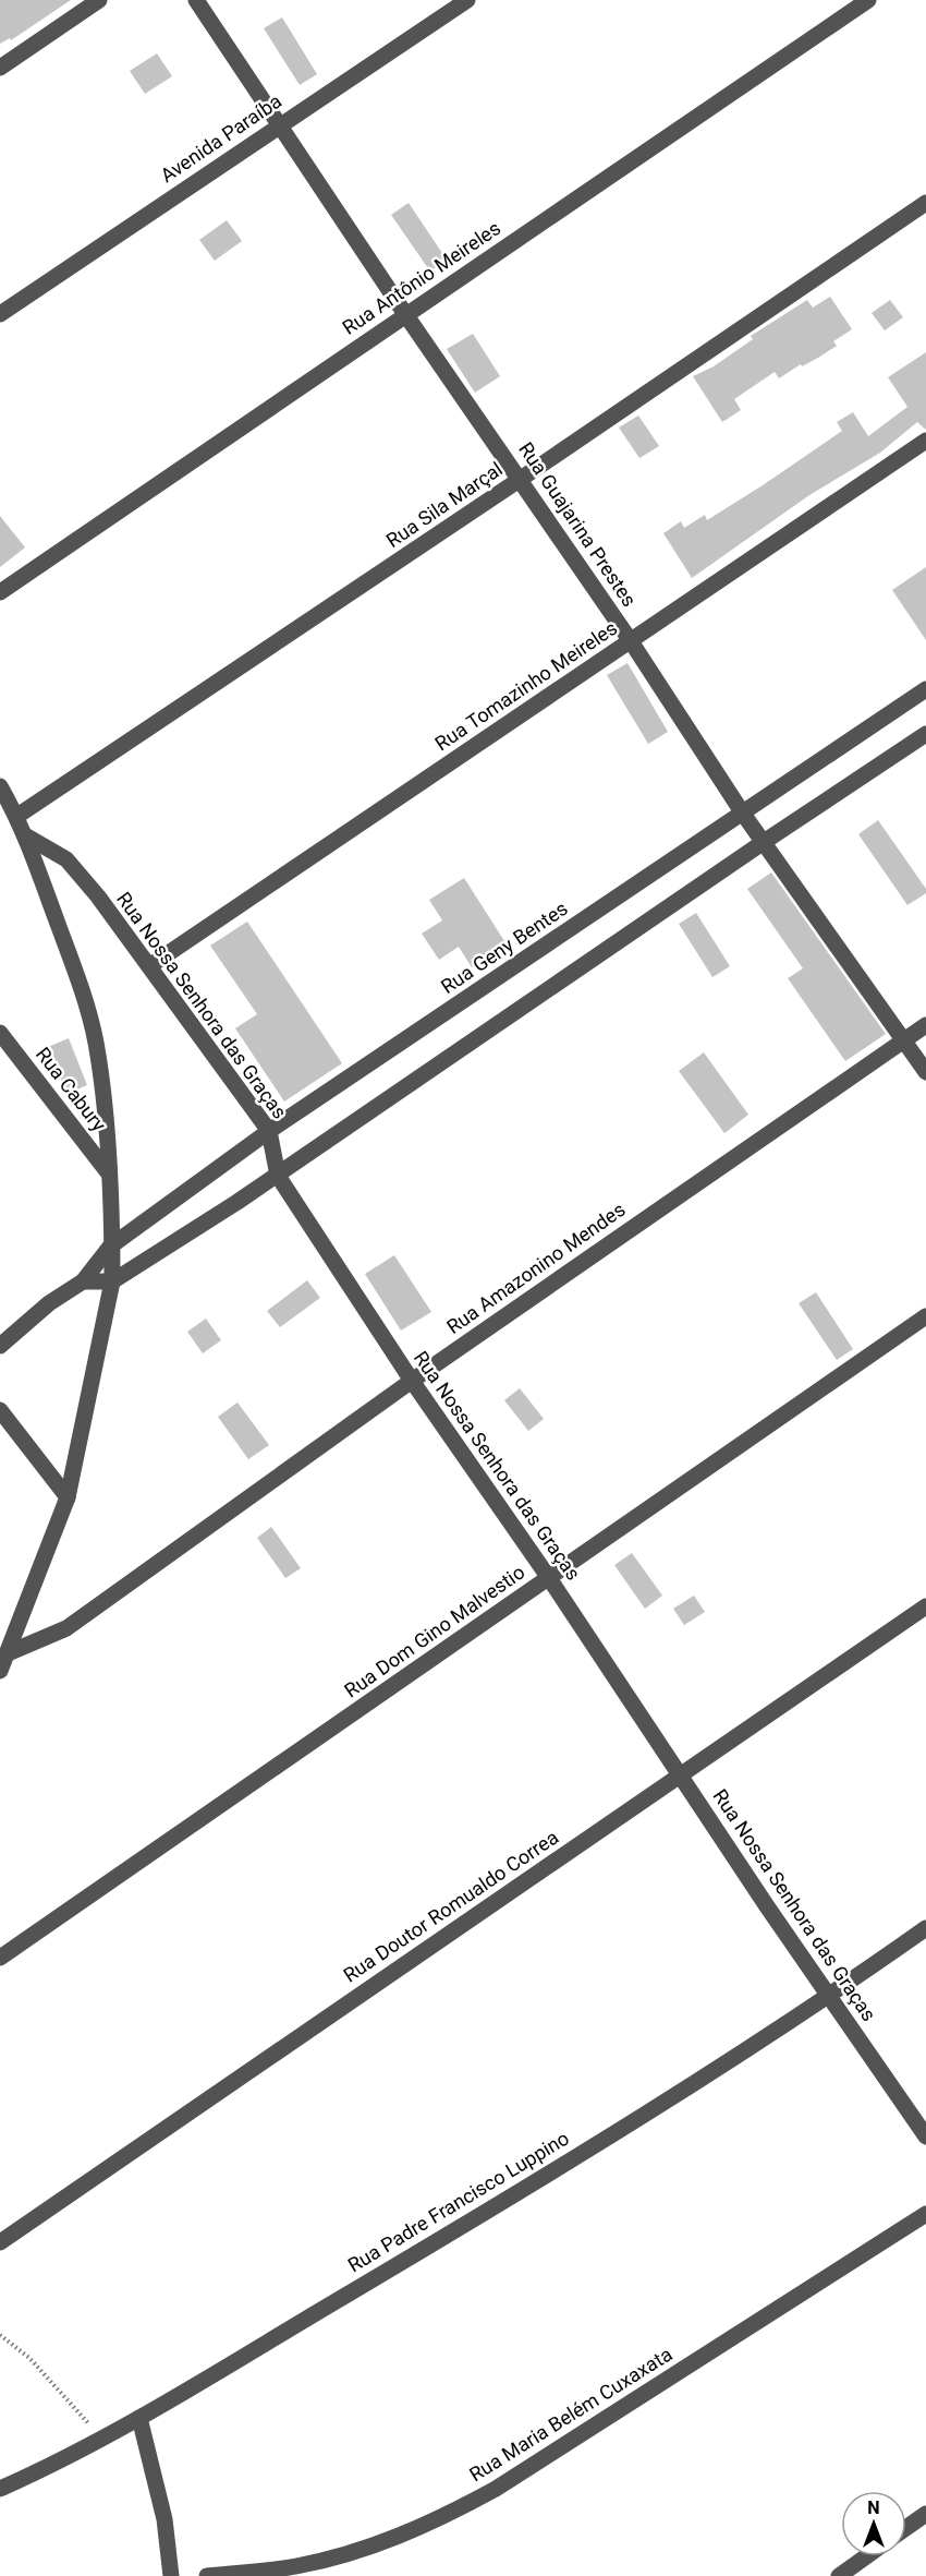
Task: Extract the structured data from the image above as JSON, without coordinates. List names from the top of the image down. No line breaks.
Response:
{"streets":{"street":["Avenida Paraíba","Rua Antônio Meireles","Rua Sila Marçal","Rua Guajarina Prestes","Rua Tomazinho Meireles","Rua Geny Bentes","Rua Nossa Senhora das Graças","Rua Cabury","Rua Amazonino Mendes","Rua Dom Gino Malvestio","Rua Doutor Romualdo Correa","Rua Padre Francisco Luppino","Rua Maria Belém Cuxaxata"]},"crossings":[["Avenida Paraíba","Rua Guajarina Prestes"],["Rua Antônio Meireles","Rua Guajarina Prestes"],["Rua Sila Marçal","Rua Guajarina Prestes"],["Rua Guajarina Prestes","Rua Tomazinho Meireles"],["Rua Guajarina Prestes","Rua Geny Bentes"],["Rua Guajarina Prestes","Rua Amazonino Mendes"],["Rua Tomazinho Meireles","Rua Nossa Senhora das Graças"],["Rua Geny Bentes","Rua Nossa Senhora das Graças"],["Rua Nossa Senhora das Graças","Rua Amazonino Mendes"],["Rua Nossa Senhora das Graças","Rua Dom Gino Malvestio"],["Rua Nossa Senhora das Graças","Rua Doutor Romualdo Correa"],["Rua Nossa Senhora das Graças","Rua Padre Francisco Luppino"]],"north":"top"}
